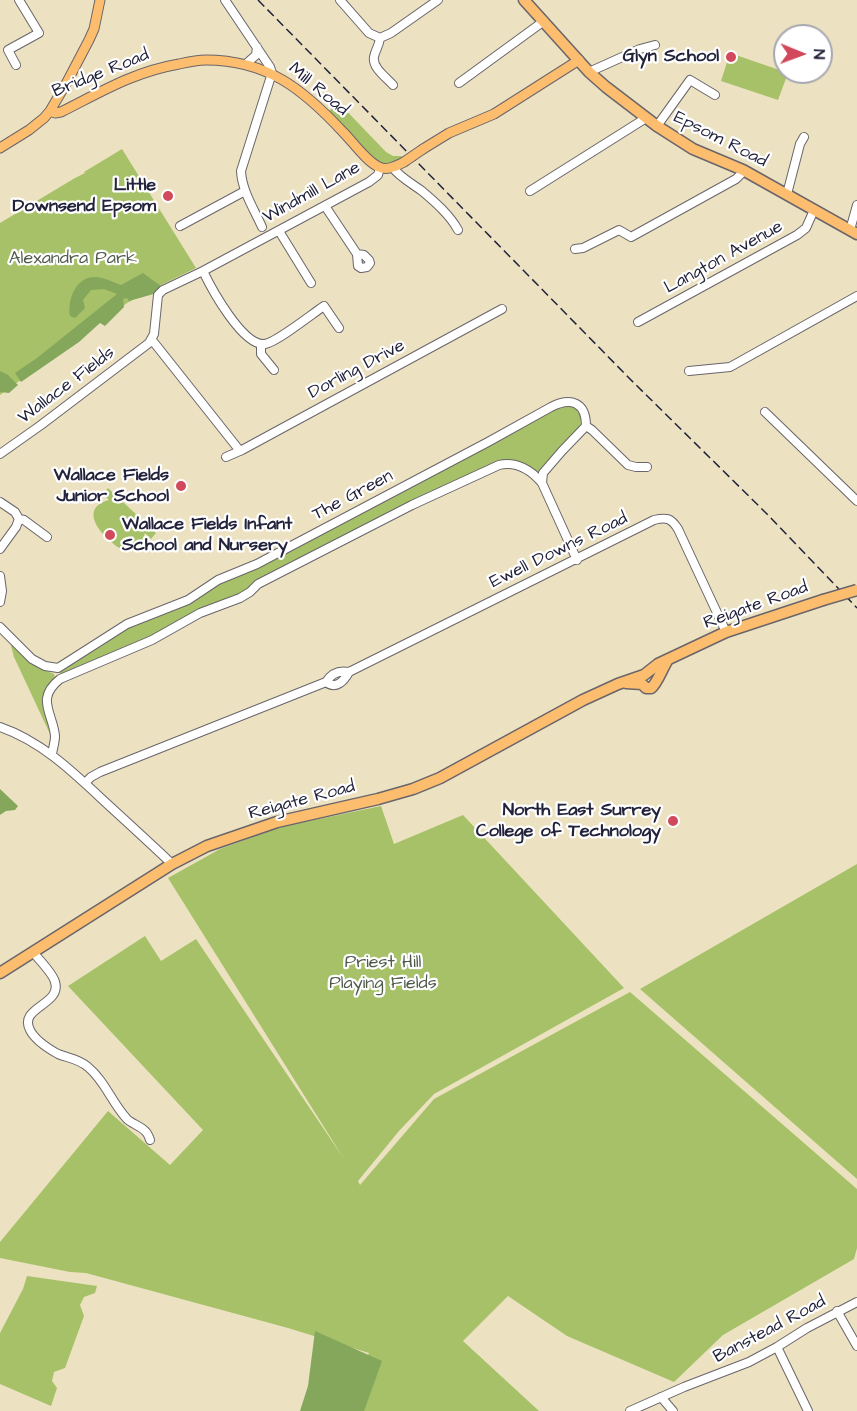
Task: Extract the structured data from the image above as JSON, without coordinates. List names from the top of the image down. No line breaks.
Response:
{"streets":{"highway":["Epsom Road","Reigate Road"],"main road":["Bridge Road","Mill Road","Windmill Lane"],"street":["Langton Avenue","Dorling Drive","Wallace Fields","The Green","Ewell Downs Road","Banstead Road"]},"crossings":[["Bridge Road","Mill Road"],["Mill Road","Windmill Lane"],["Epsom Road","Windmill Lane"],["Epsom Road","Langton Avenue"],["Windmill Lane","Wallace Fields"],["Ewell Downs Road","Reigate Road"]],"parks":["Alexandra Park","Priest Hill Playing Fields"],"places":["Glyn School","Little Downsend Epsom","Wallace Fields Junior School","Wallace Fields Infant School and Nursery","North East Surrey College of Technology"],"north":"right"}
